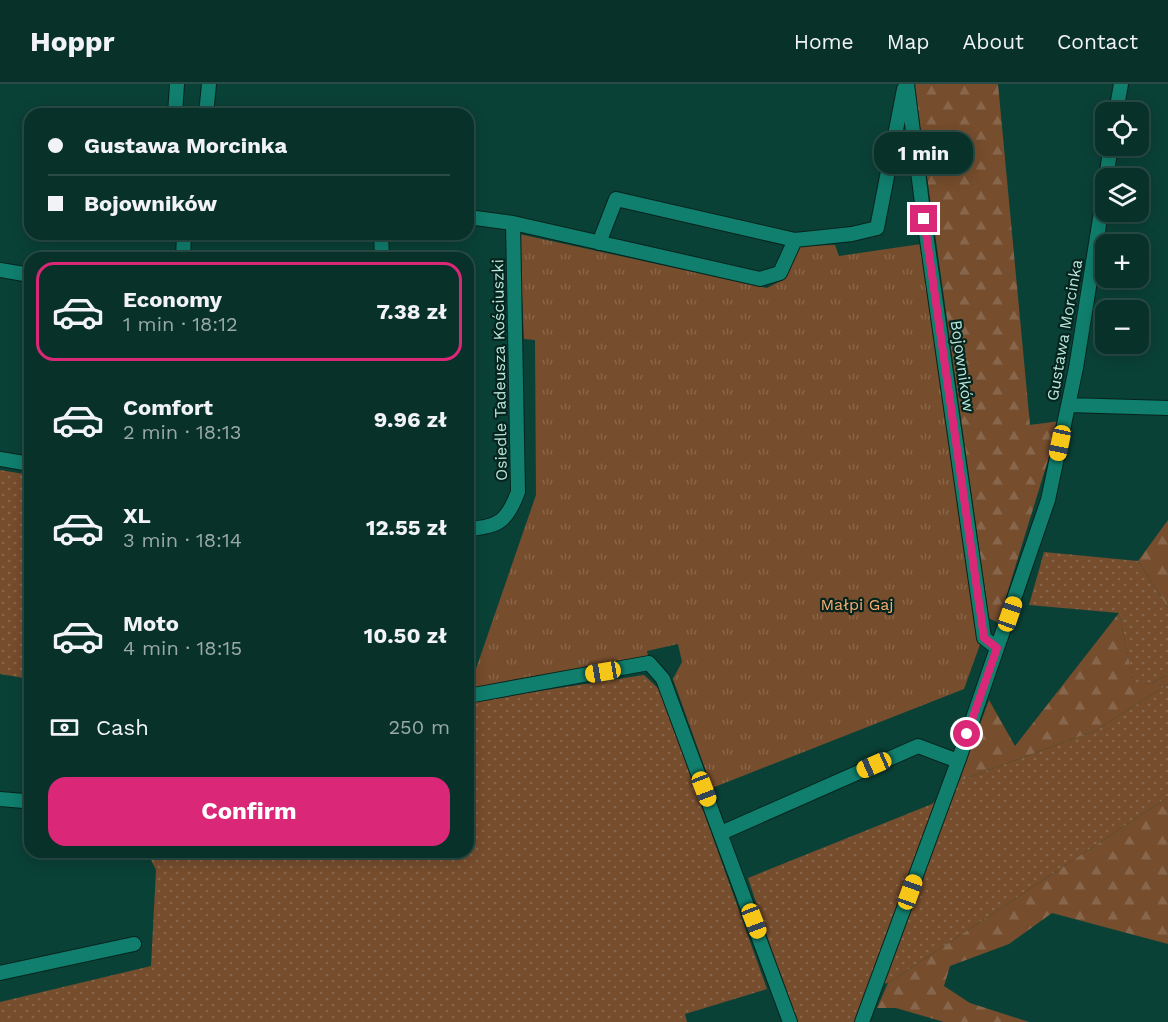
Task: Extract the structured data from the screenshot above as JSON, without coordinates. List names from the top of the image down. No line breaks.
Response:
{"streets":{"street":["Gustawa Morcinka","Bojowników","Osiedle Tadeusza Kościuszki"]},"crossings":[["Gustawa Morcinka","Bojowników"]],"parks":["Małpi Gaj"],"page":{"header":"Hoppr","nav":["Home","Map","About","Contact"],"map_buttons":["+","−"],"banner":["Gustawa Morcinka","Bojowników"],"bubble":"1 min","list":[{"name":"Economy","note":"1 min · 18:12","value":"7.38 zł"},{"name":"Comfort","note":"2 min · 18:13","value":"9.96 zł"},{"name":"XL","note":"3 min · 18:14","value":"12.55 zł"},{"name":"Moto","note":"4 min · 18:15","value":"10.50 zł"}],"pay":["Cash","250 m"],"buttons":"Confirm"}}
